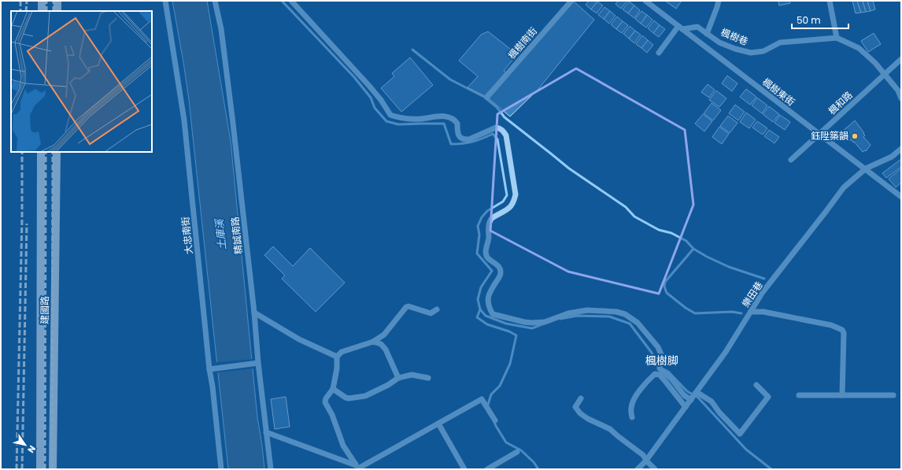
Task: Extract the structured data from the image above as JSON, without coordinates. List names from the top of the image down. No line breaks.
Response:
{"streets":{"main road":["建國路"],"street":["楓樹巷","楓樹南街","楓樹東街","楓和路","大忠南街","精誠南路","樂田巷"]},"crossings":[["楓樹巷","楓樹東街"],["楓樹巷","楓和路"],["楓樹東街","楓和路"],["楓樹東街","樂田巷"]],"districts":["楓樹脚"],"water":["土庫溪"],"places":["鈺陞築韻"],"scale_bar":"50 m","north":"bottom right"}
